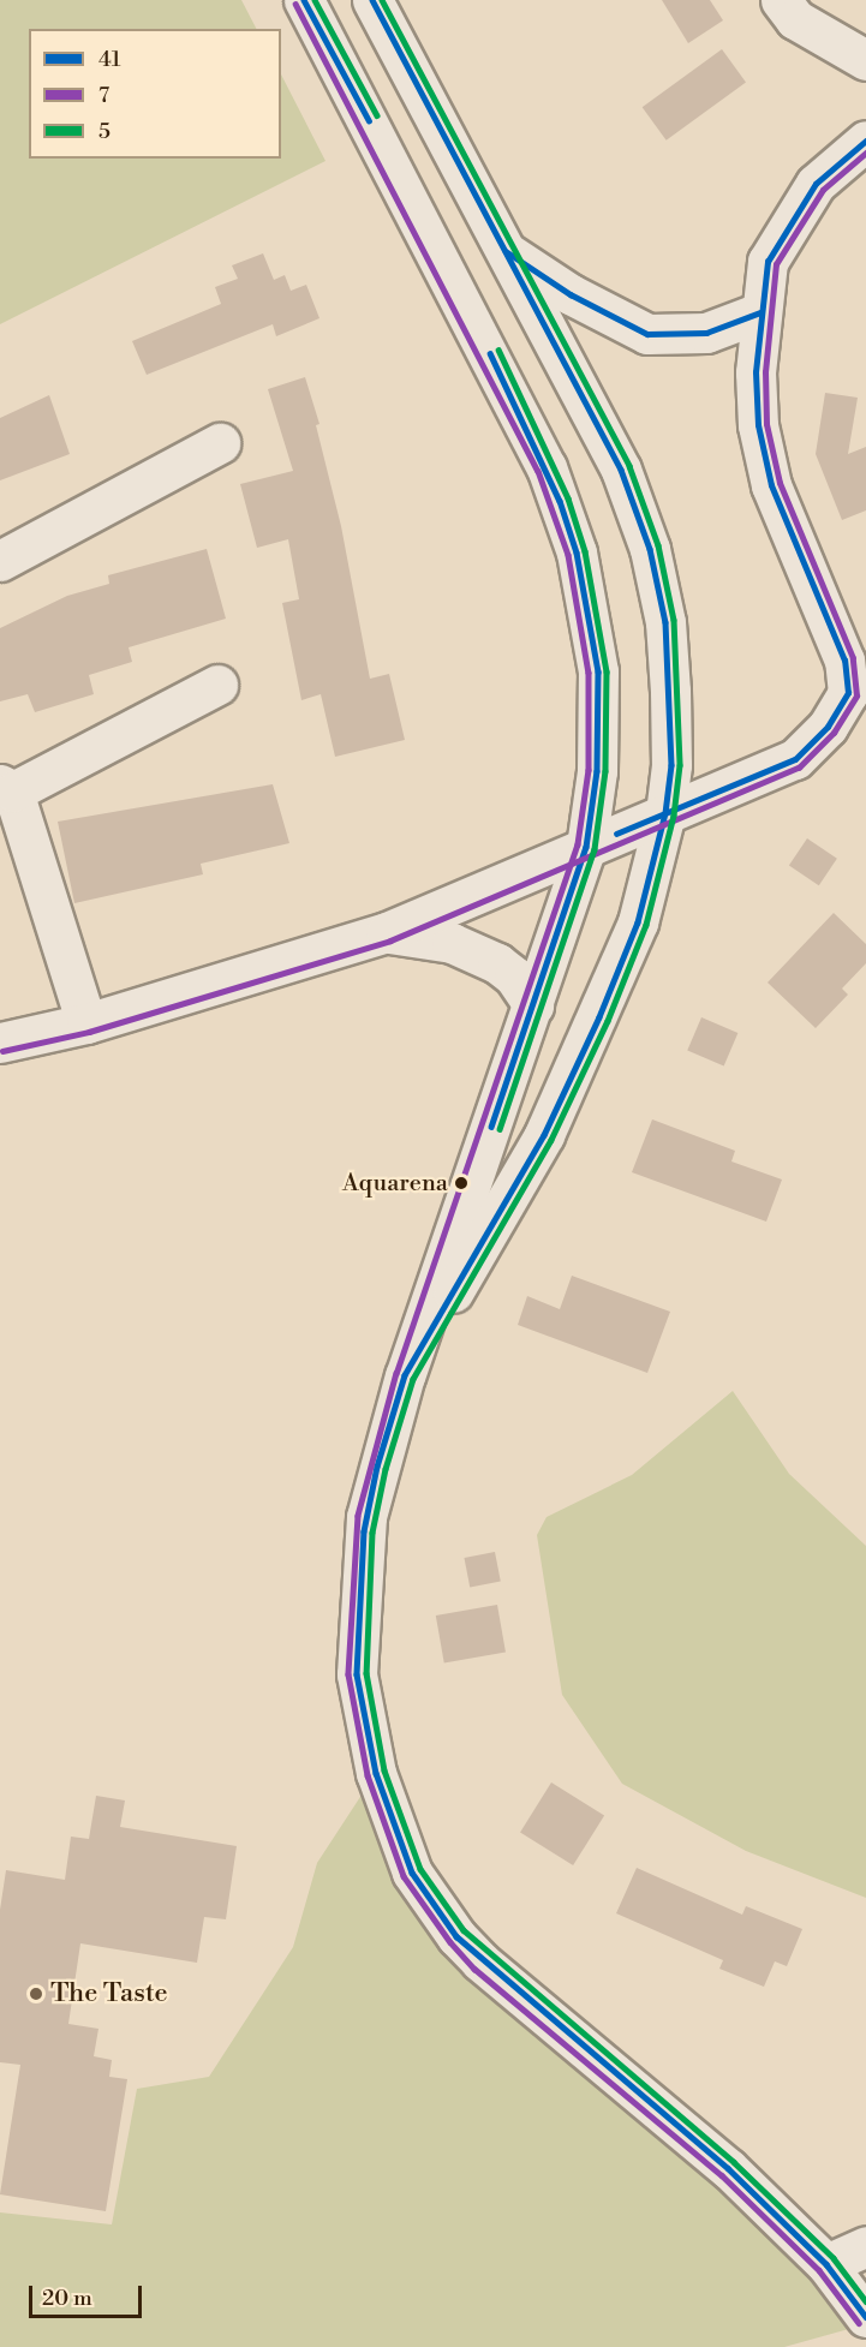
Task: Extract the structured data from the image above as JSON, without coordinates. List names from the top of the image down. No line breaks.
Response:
{"places":["Aquarena","The Taste"],"lines":["transit line 41","transit line 5","transit line 7"],"legend":["41","7","5"],"scale_bar":"20 m"}
